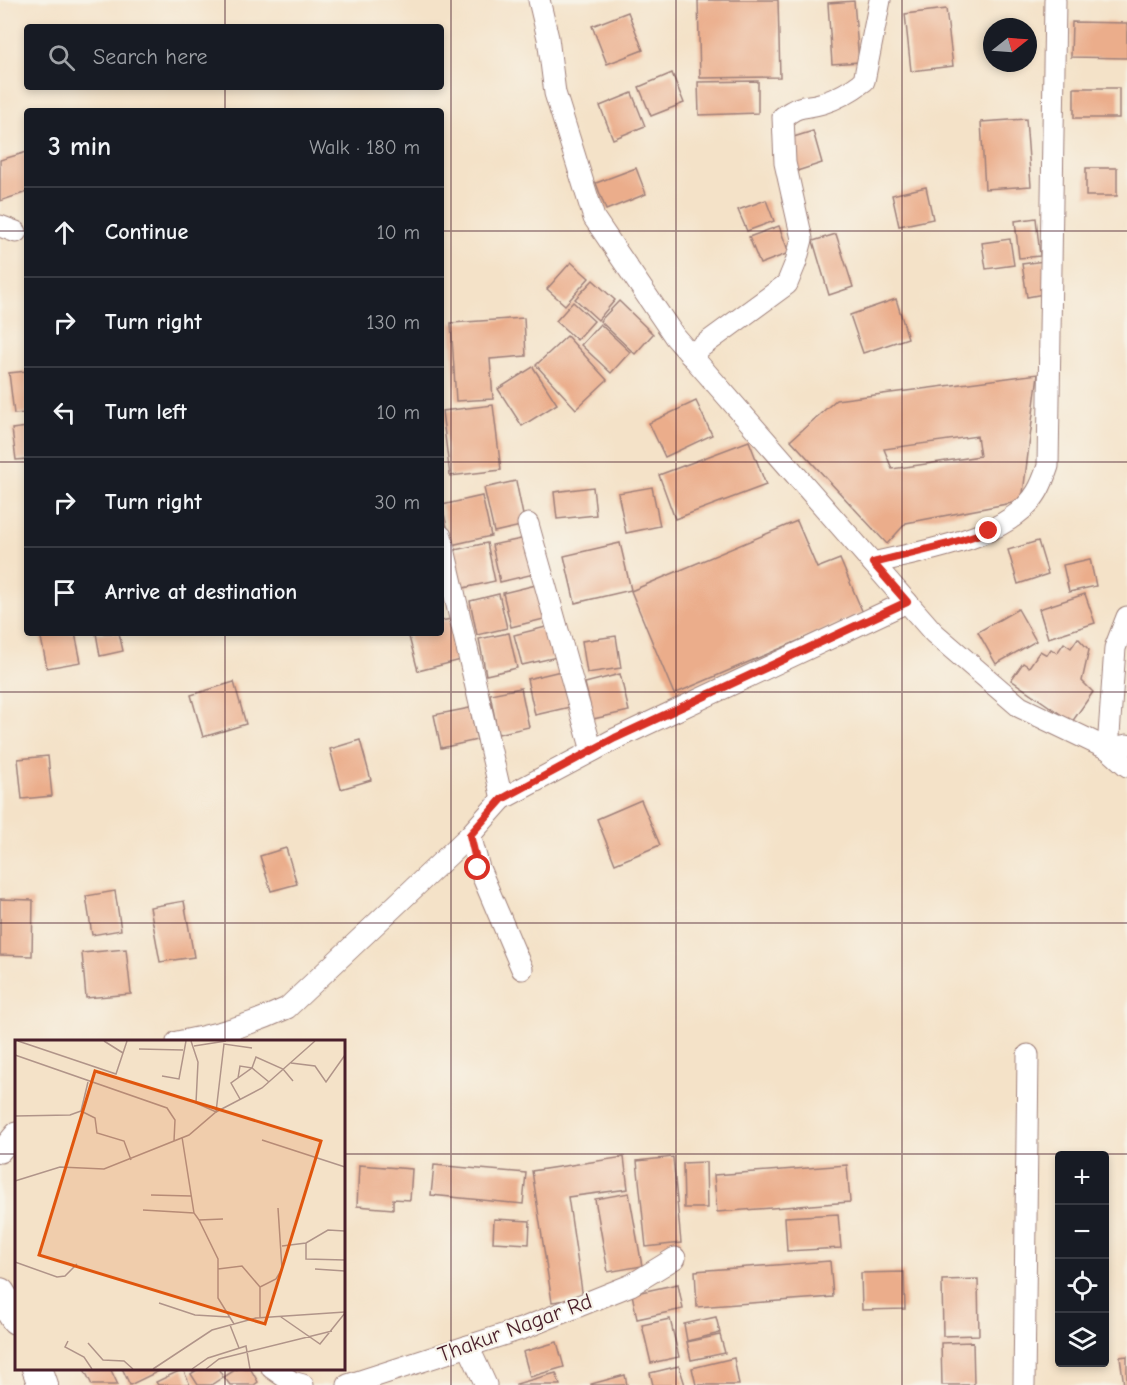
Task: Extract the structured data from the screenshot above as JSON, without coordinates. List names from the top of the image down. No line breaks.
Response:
{"streets":{"street":["Thakur Nagar Rd"]},"north":"right","page":{"search":"Search here","heading":["3 min","Walk · 180 m"],"list":[["Continue","10 m"],["Turn right","130 m"],["Turn left","10 m"],["Turn right","30 m"],"Arrive at destination"],"map_buttons":["+","−"]}}
